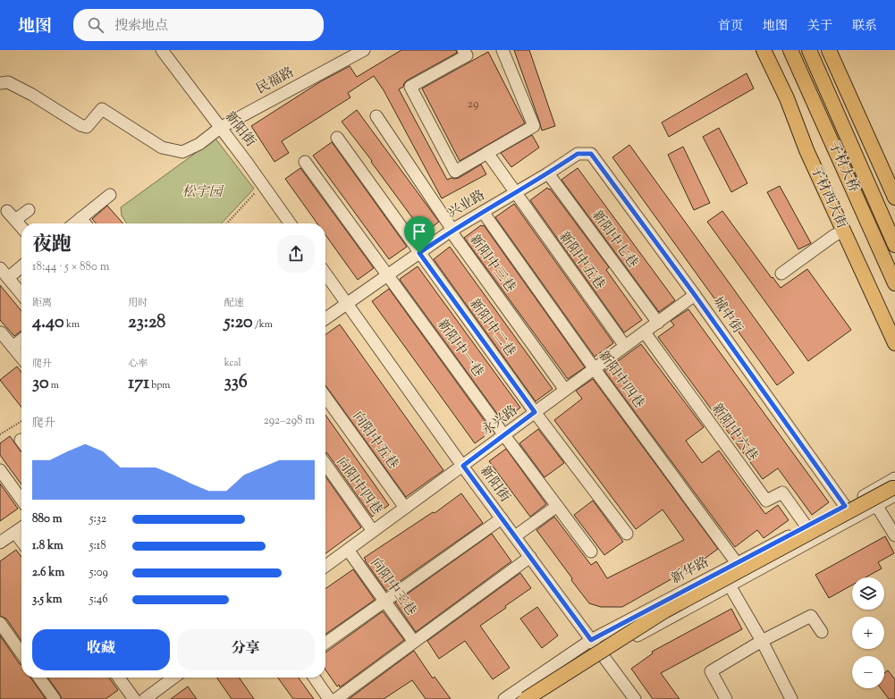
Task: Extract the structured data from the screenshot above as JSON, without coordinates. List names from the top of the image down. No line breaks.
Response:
{"streets":{"main road":["子材大桥","子材西大街"],"street":["民福路","新阳街","兴业路","新阳中七巷","新阳中五巷","新阳中三巷","城中街","新阳中二巷","新阳中一巷","新阳中四巷","永兴路","新阳中六巷","向阳中五巷","向阳中四巷","新华路","向阳中三巷"]},"crossings":[["民福路","新阳街"],["新阳街","兴业路"],["新阳街","永兴路"],["新阳街","新华路"],["兴业路","新阳中七巷"],["兴业路","新阳中五巷"],["兴业路","新阳中三巷"],["兴业路","城中街"],["兴业路","新阳中二巷"],["兴业路","新阳中一巷"],["兴业路","新阳中四巷"],["新阳中七巷","永兴路"],["新阳中五巷","永兴路"],["新阳中三巷","永兴路"],["城中街","永兴路"],["城中街","新华路"],["新阳中二巷","永兴路"],["新阳中一巷","永兴路"],["新阳中四巷","永兴路"],["新阳中四巷","新华路"],["永兴路","新阳中六巷"],["永兴路","向阳中五巷"],["永兴路","向阳中四巷"],["永兴路","向阳中三巷"],["新阳中六巷","新华路"]],"parks":["松宇园"],"house_numbers":["29"],"page":{"header":"地图","search":"搜索地点","nav":["首页","地图","关于","联系"],"heading":["夜跑","18:44 · 5 × 880 m"],"stats":[["距离","4.40 km"],["用时","23:28"],["配速","5:20 /km"],["爬升","30 m"],["心率","171 bpm"],["kcal","336"]],"chart":["爬升","292–298 m"],"list":[{"name":"880 m","note":"5:32"},{"name":"1.8 km","note":"5:18"},{"name":"2.6 km","note":"5:09"},{"name":"3.5 km","note":"5:46"}],"map_buttons":["+","−"],"buttons":["收藏","分享"]}}
